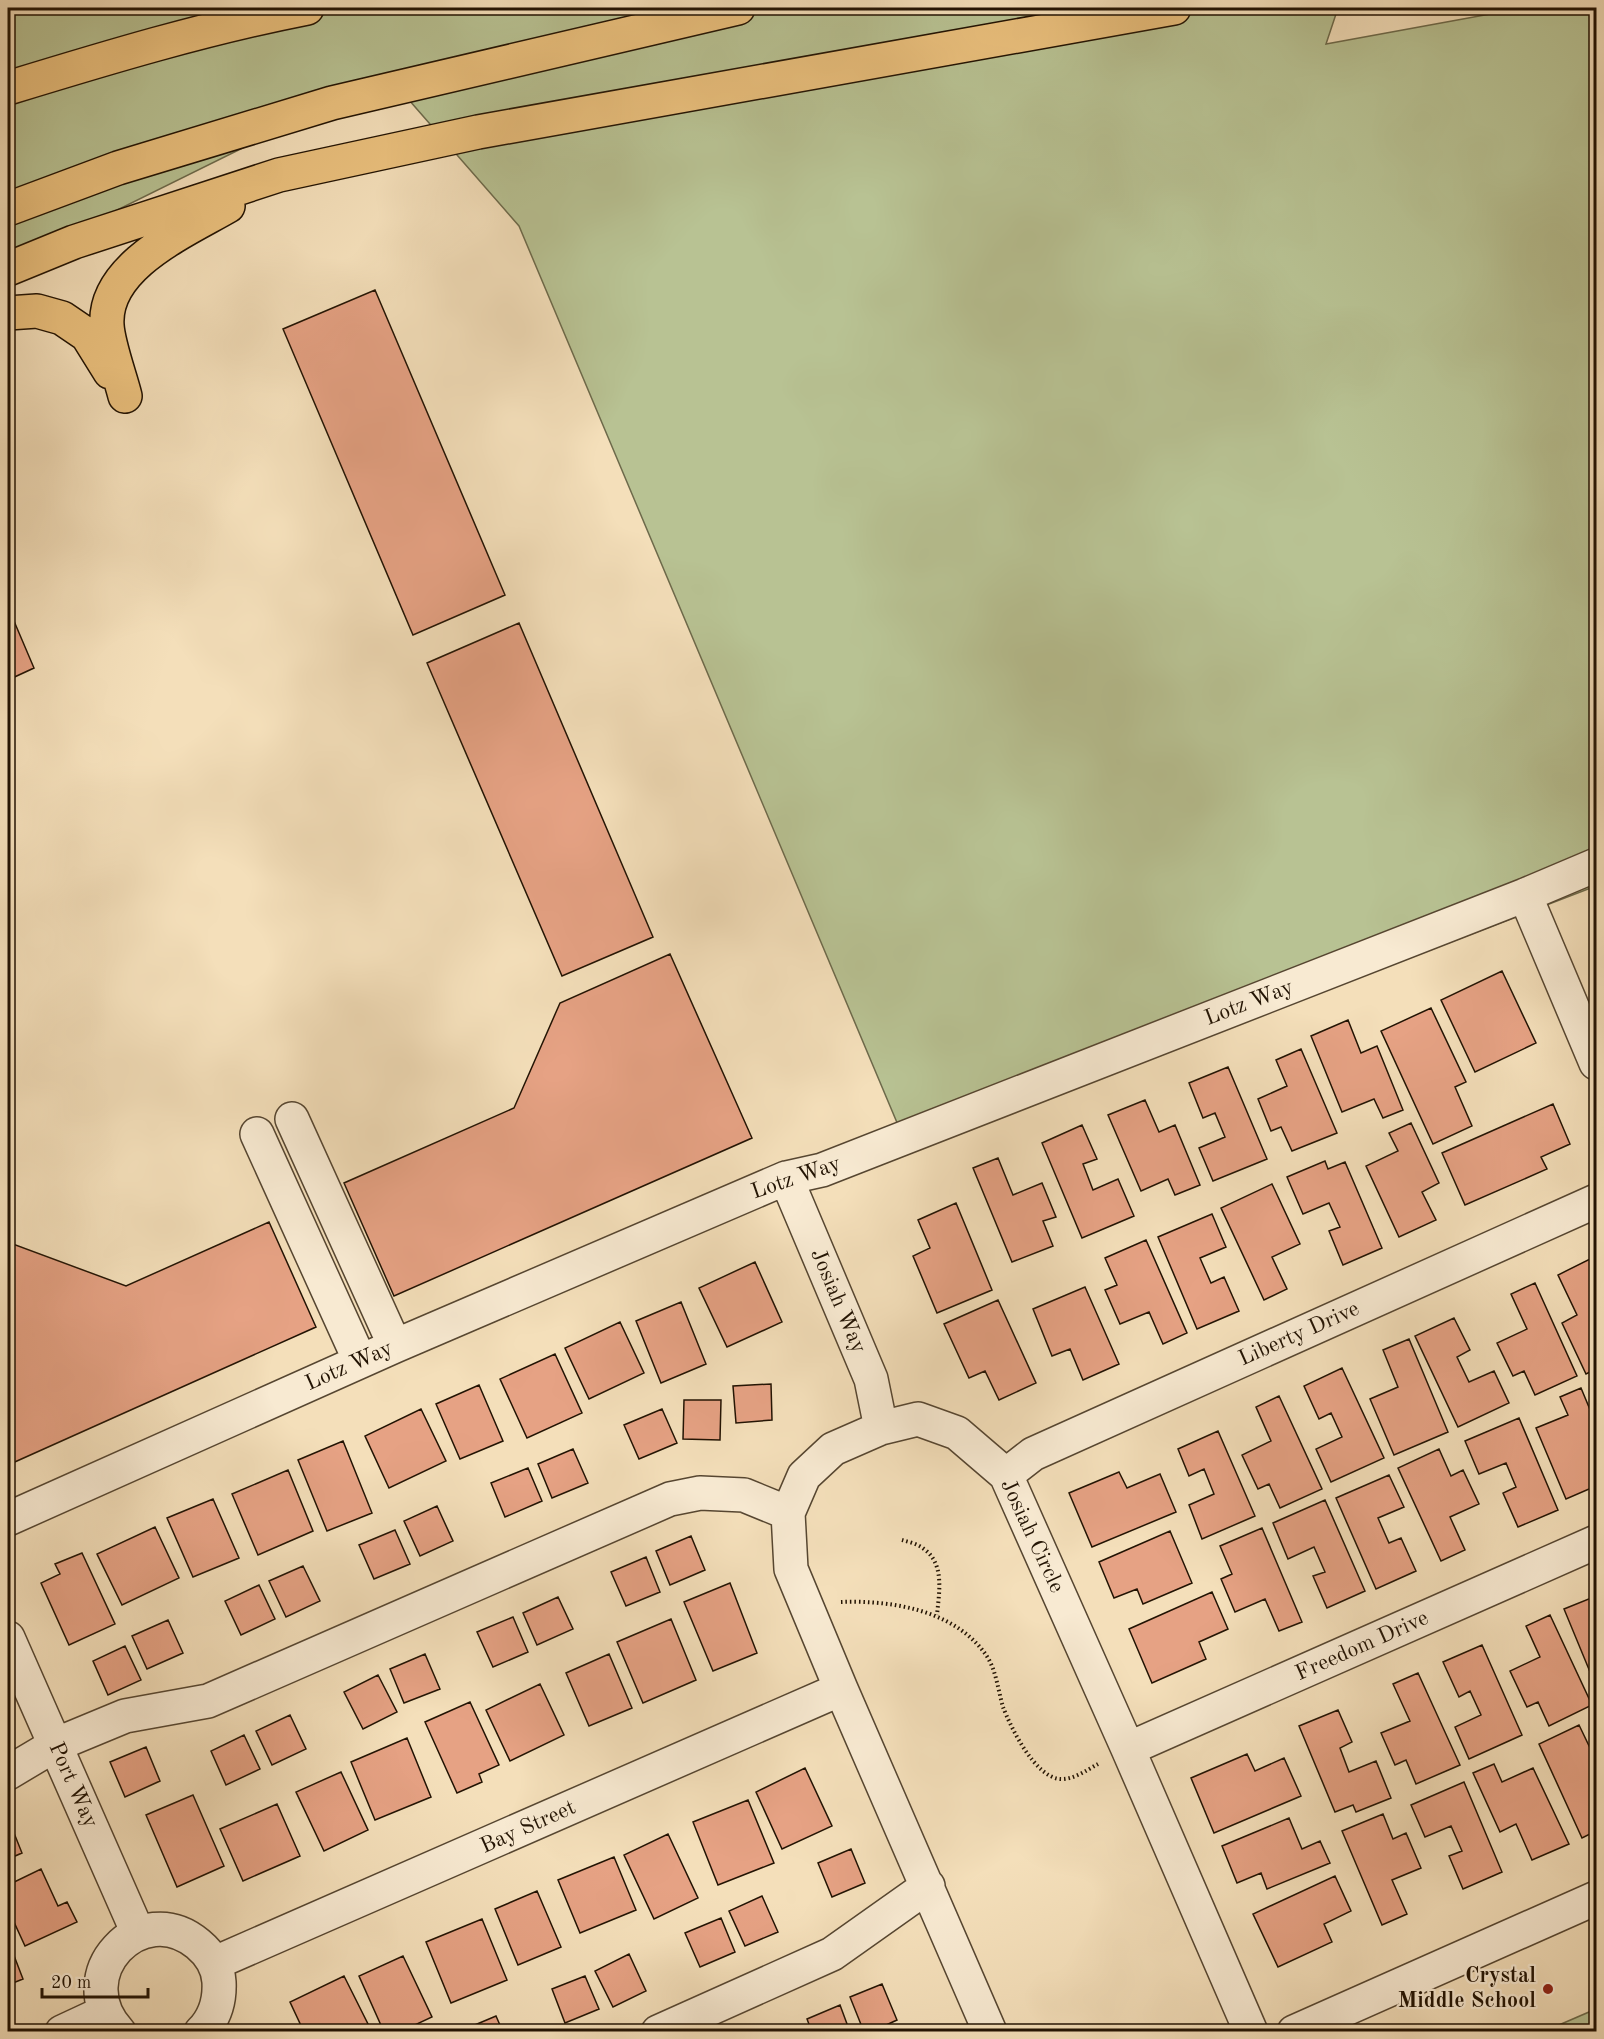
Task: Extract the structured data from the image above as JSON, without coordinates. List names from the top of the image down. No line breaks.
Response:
{"streets":{"street":["Lotz Way","Josiah Way","Liberty Drive","Josiah Circle","Freedom Drive","Port Way","Bay Street"]},"crossings":[["Lotz Way","Josiah Way"],["Josiah Way","Josiah Circle"],["Liberty Drive","Josiah Circle"],["Josiah Circle","Freedom Drive"],["Josiah Circle","Bay Street"]],"places":["Crystal Middle School"],"scale_bar":"20 m"}
